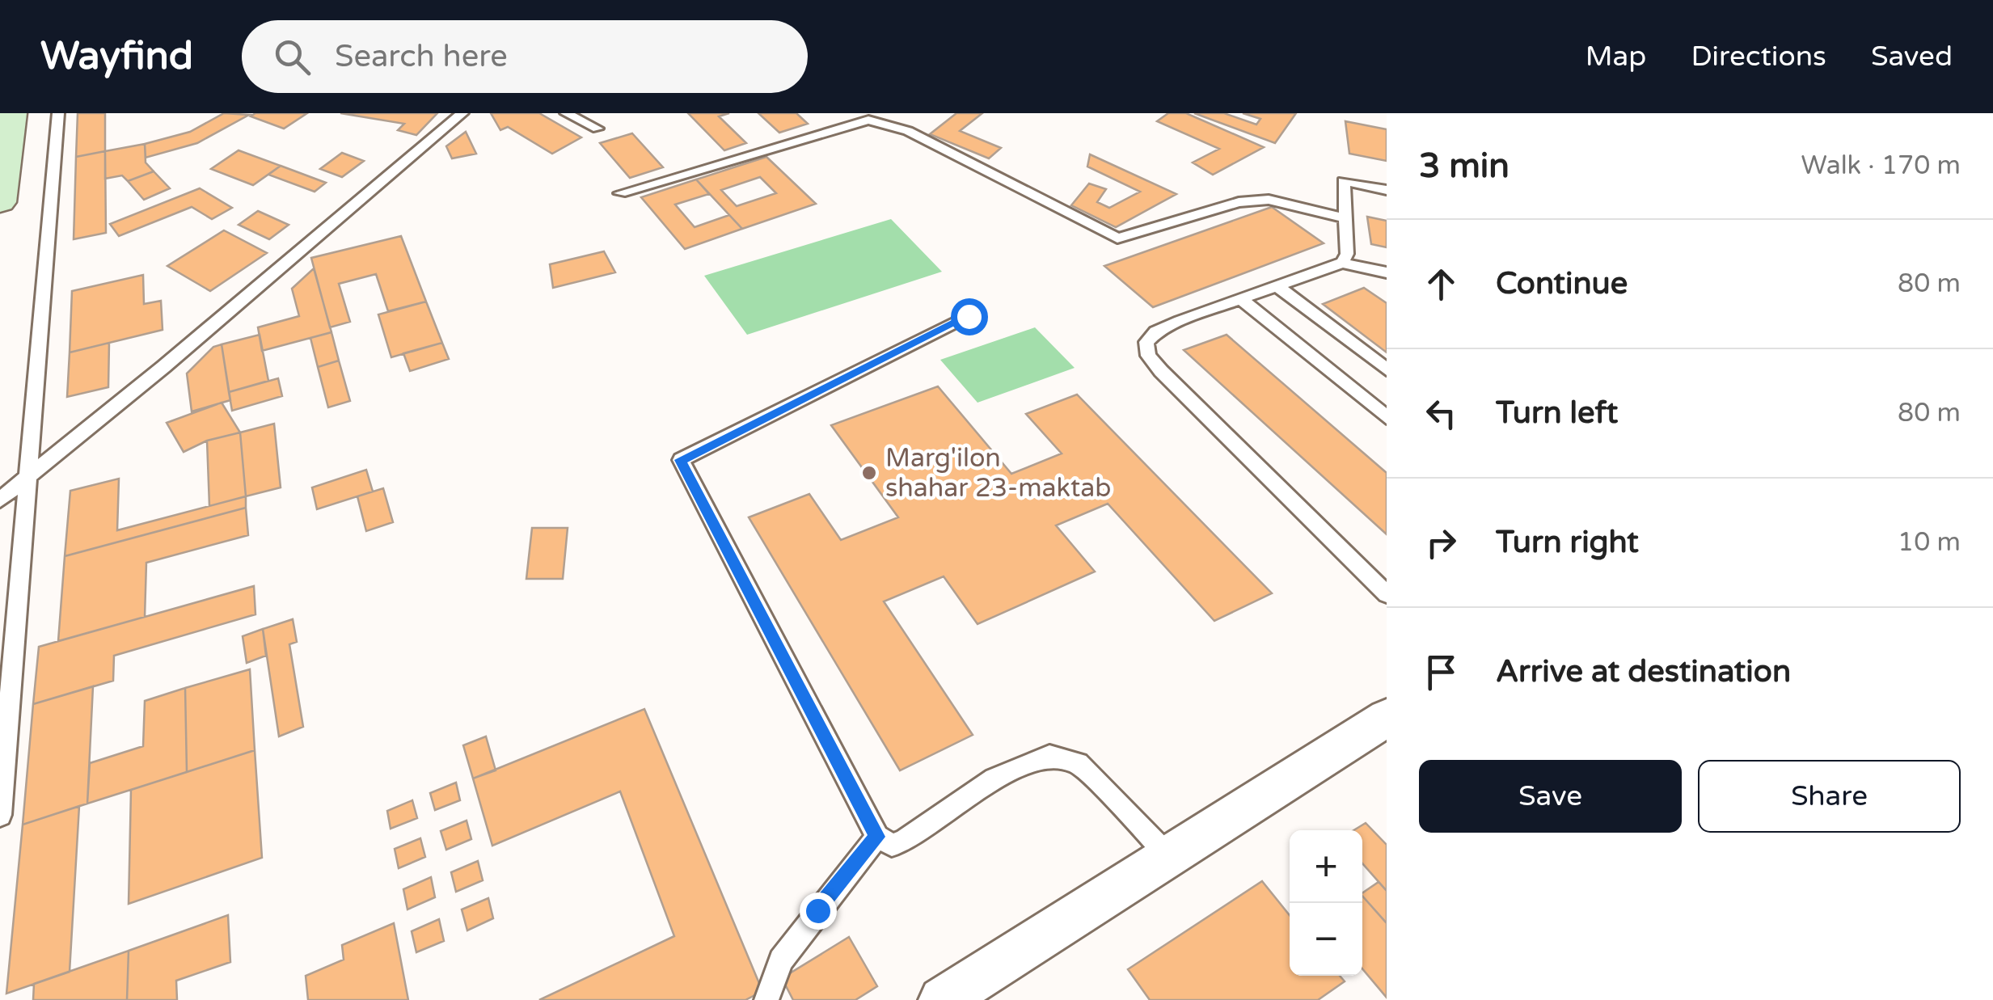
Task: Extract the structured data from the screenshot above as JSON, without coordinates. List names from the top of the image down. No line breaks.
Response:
{"places":["Marg'ilon shahar 23-maktab"],"page":{"header":"Wayfind","search":"Search here","nav":["Map","Directions","Saved"],"heading":["3 min","Walk · 170 m"],"list":[["Continue","80 m"],["Turn left","80 m"],["Turn right","10 m"],"Arrive at destination"],"buttons":["Save","Share"],"map_buttons":["+","−"]}}
